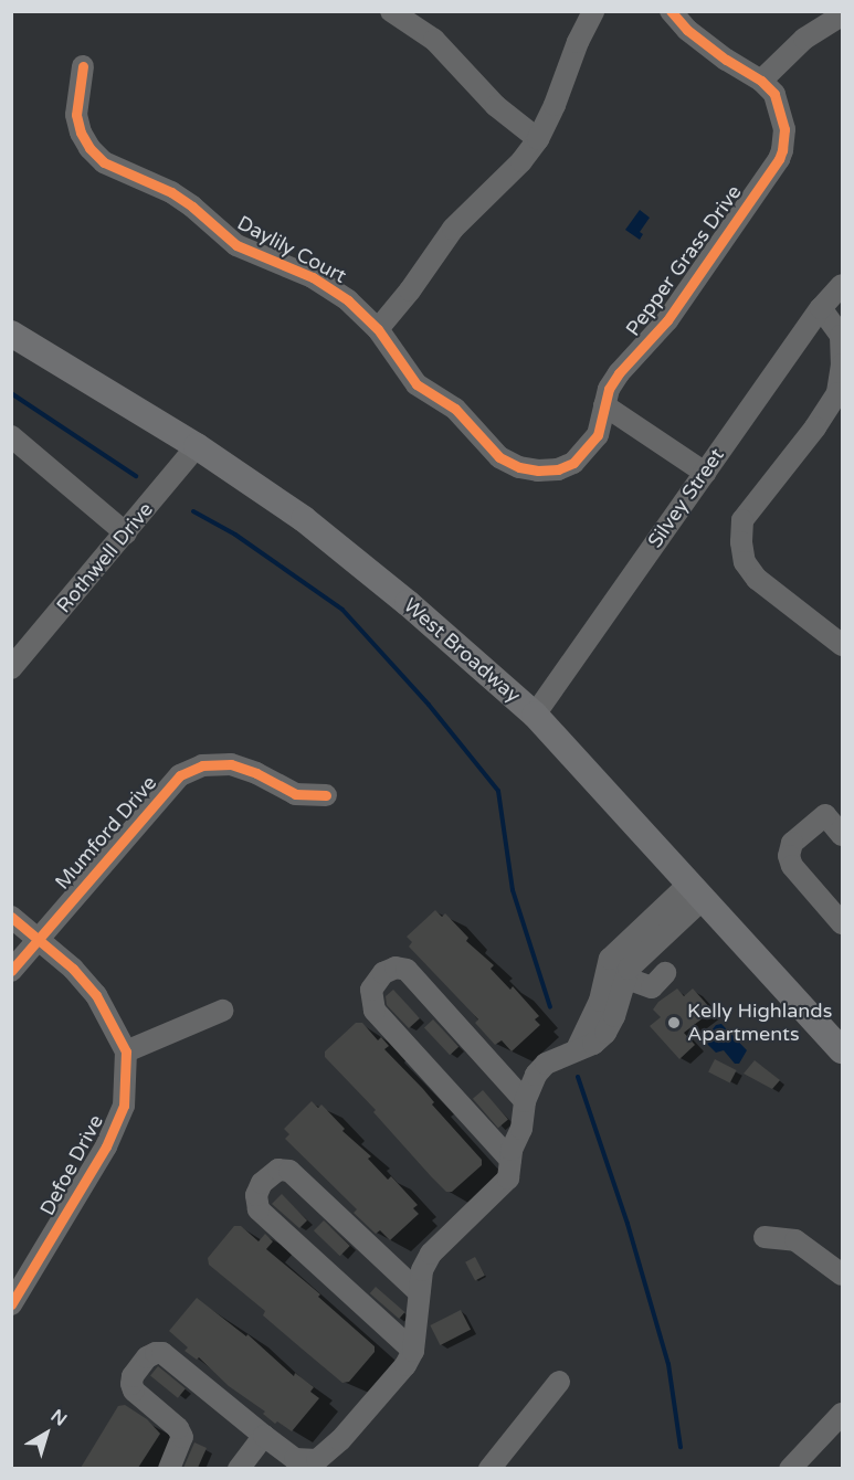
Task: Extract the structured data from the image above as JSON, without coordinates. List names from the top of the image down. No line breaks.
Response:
{"streets":{"main road":["West Broadway"],"street":["Daylily Court","Pepper Grass Drive","Silvey Street","Rothwell Drive","Mumford Drive","Defoe Drive"]},"crossings":[["Daylily Court","Pepper Grass Drive"],["Silvey Street","West Broadway"],["Rothwell Drive","West Broadway"]],"places":["Kelly Highlands Apartments"],"north":"top right"}
